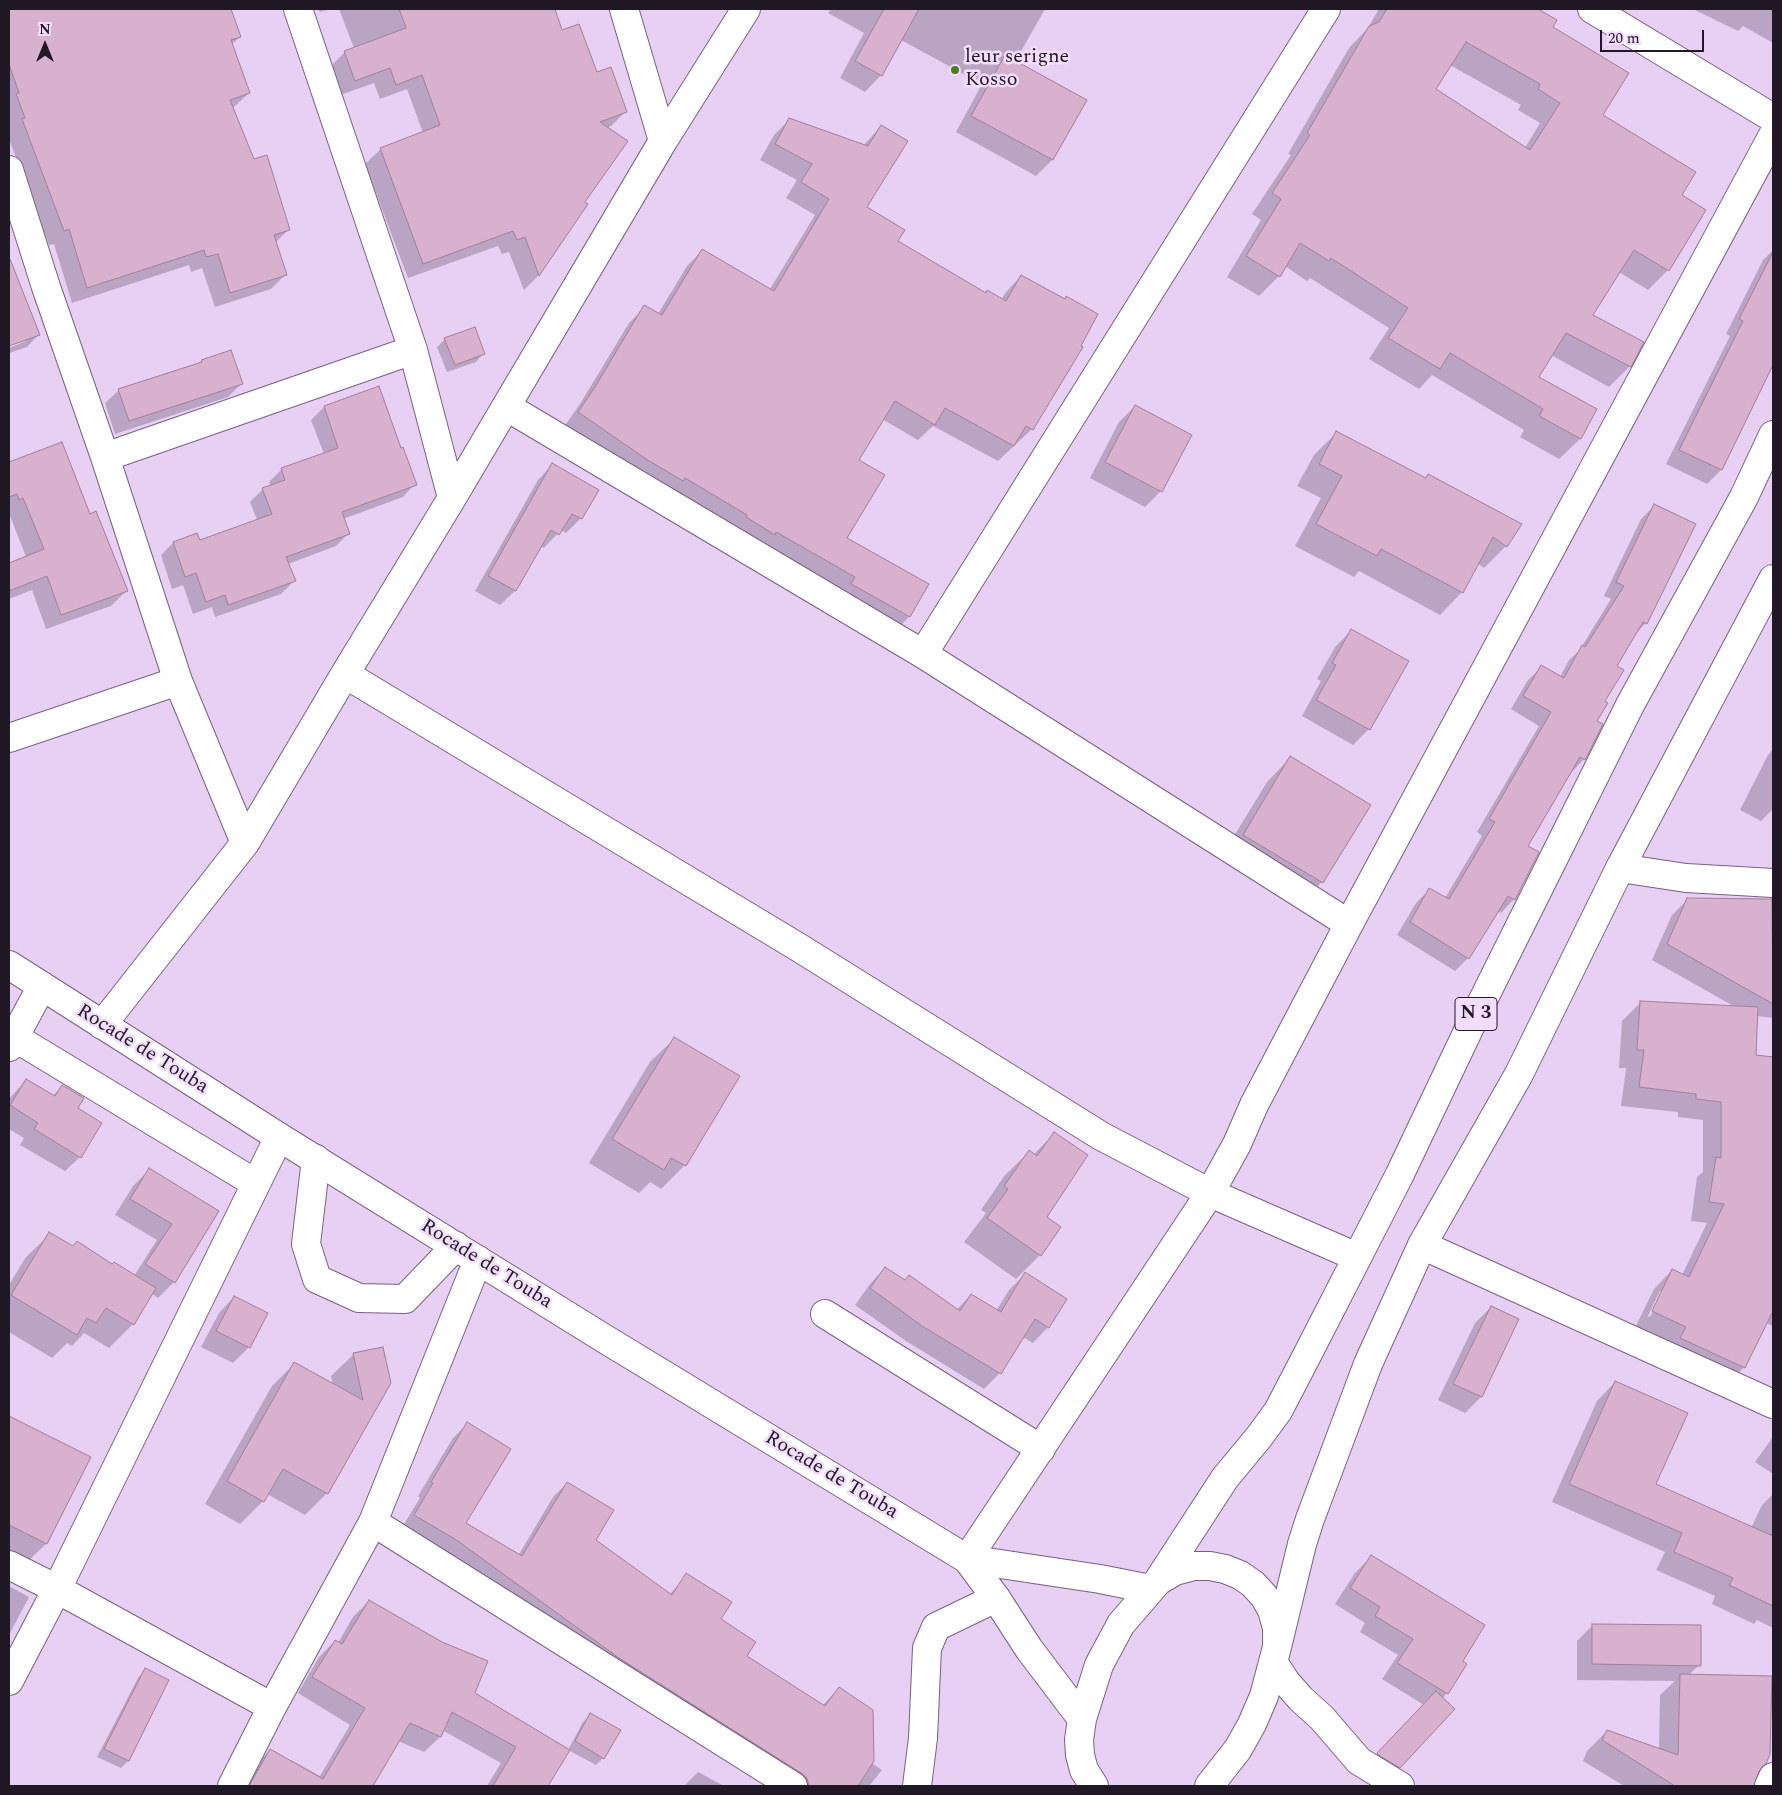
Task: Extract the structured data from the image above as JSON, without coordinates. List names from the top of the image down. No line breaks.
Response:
{"streets":{"street":["N 3","Rocade de Touba"]},"crossings":[["N 3","Rocade de Touba"]],"places":["leur serigne Kosso"],"scale_bar":"20 m","north":"top"}
